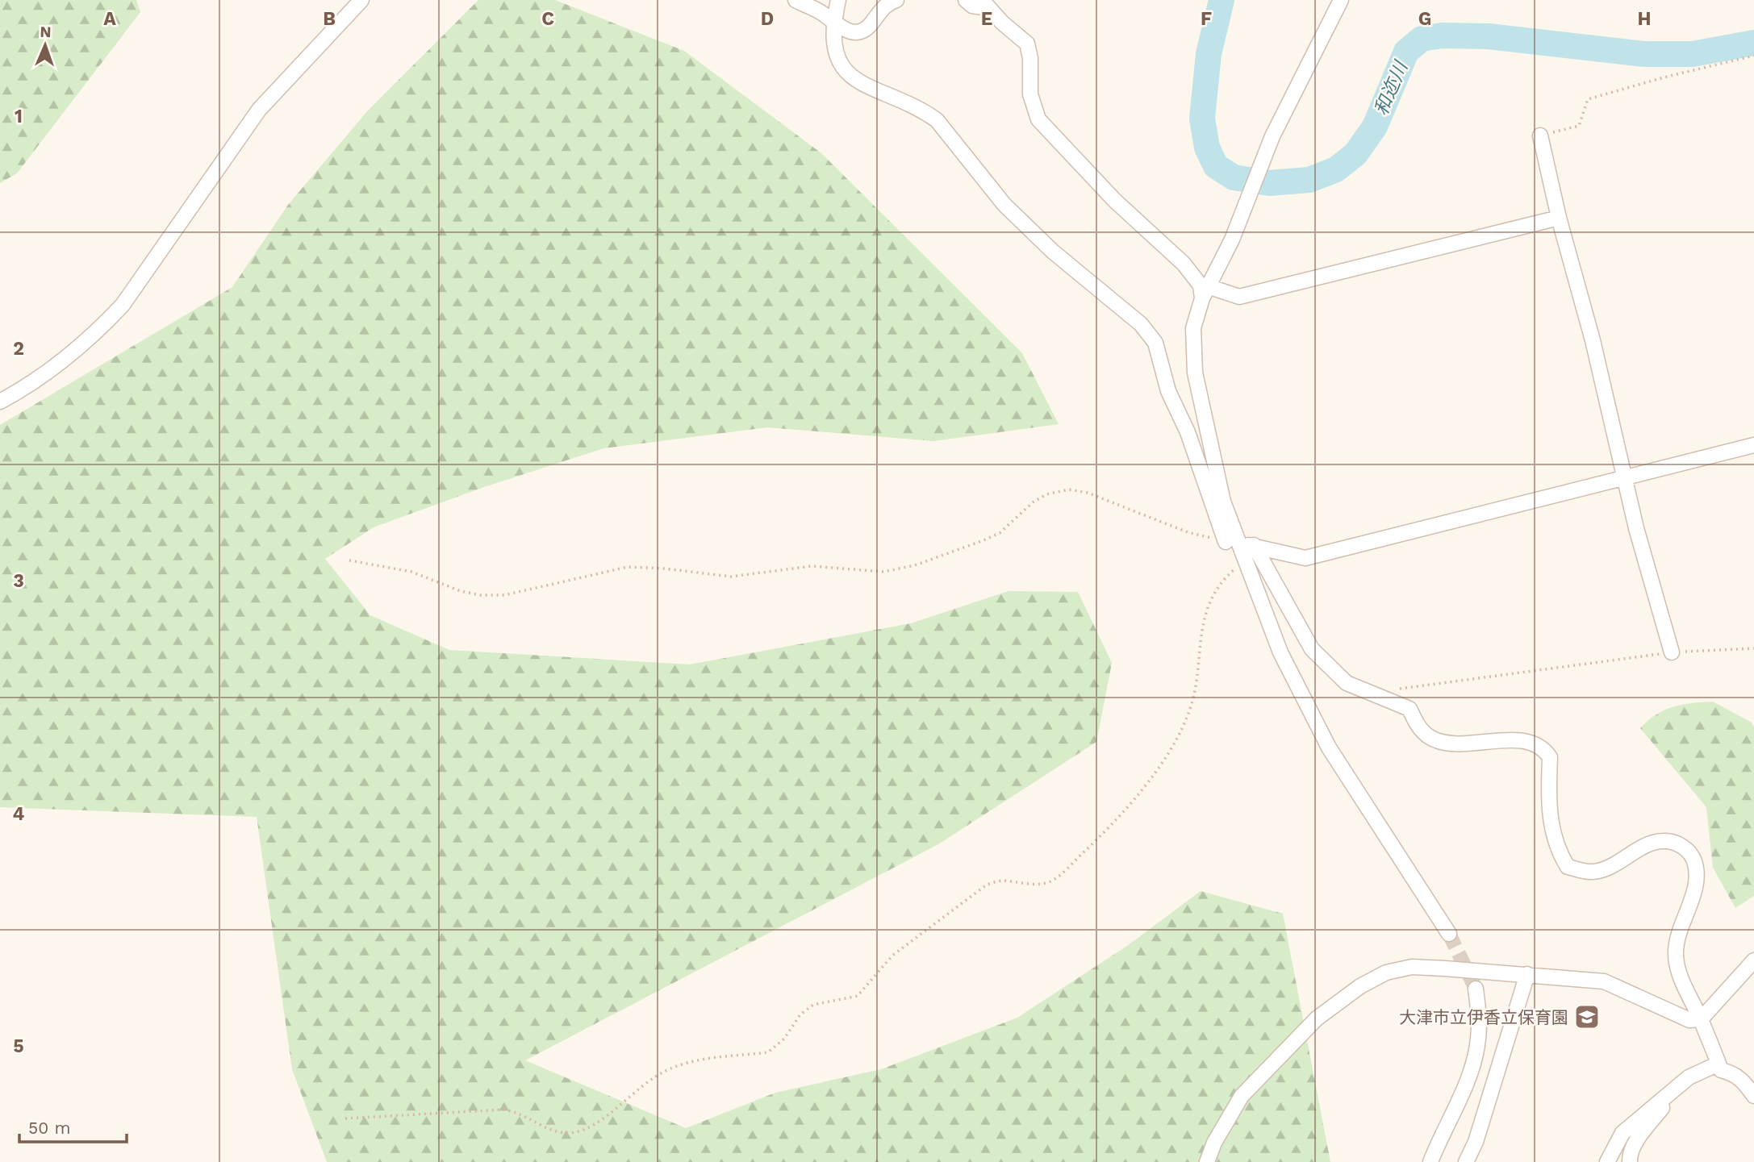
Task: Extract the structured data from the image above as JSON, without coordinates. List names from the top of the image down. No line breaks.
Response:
{"water":["和迩川"],"places":{"school or university":["大津市立伊香立保育園"]},"scale_bar":"50 m","north":"top","grid":{"columns":["A","B","C","D","E","F","G","H"],"rows":["1","2","3","4","5"]}}
